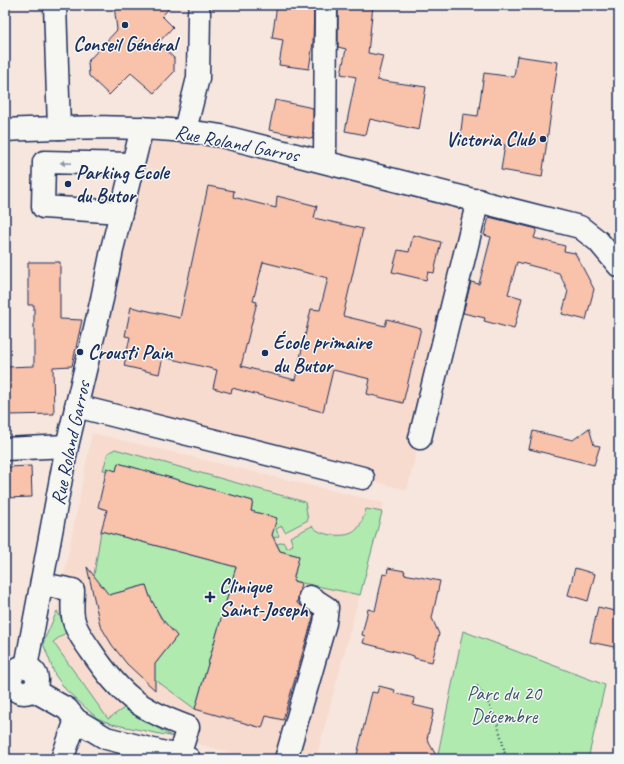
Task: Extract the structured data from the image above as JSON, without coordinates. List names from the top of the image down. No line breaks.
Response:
{"streets":{"street":["Rue Roland Garros"]},"parks":["Parc du 20 Décembre"],"places":{"other":["Conseil Général","Victoria Club","Parking Ecole du Butor","Crousti Pain","École primaire du Butor"],"health":["Clinique Saint-Joseph"]}}
